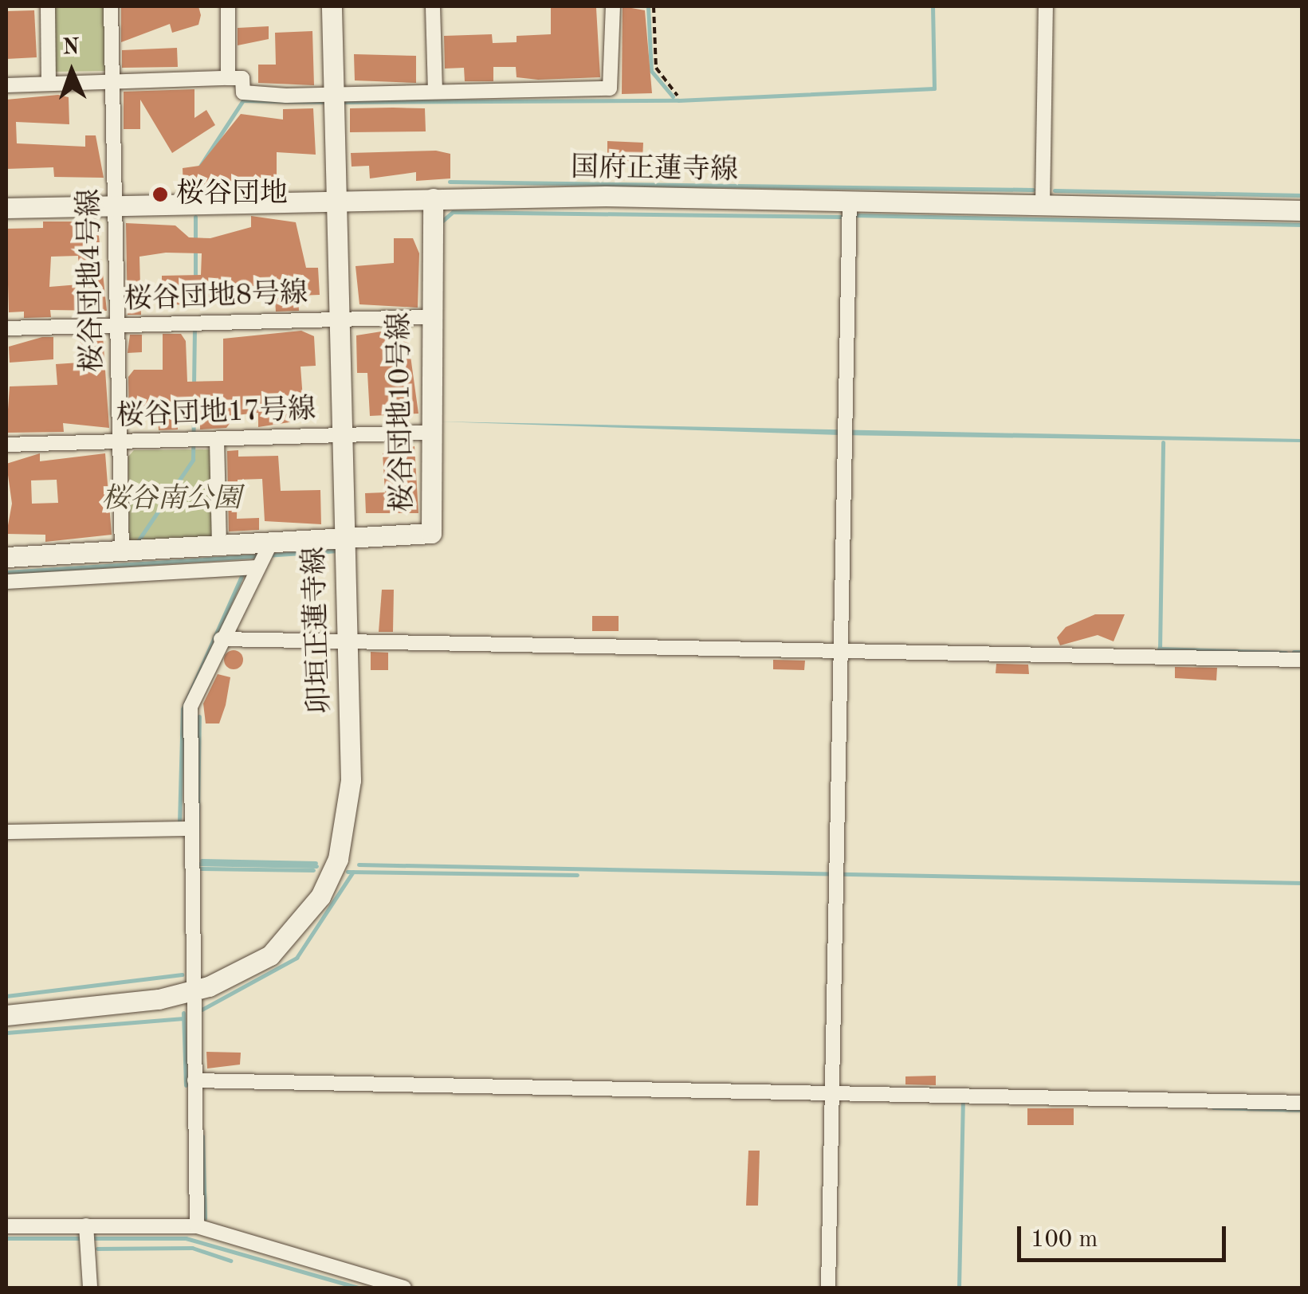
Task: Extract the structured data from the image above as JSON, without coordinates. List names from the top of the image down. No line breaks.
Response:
{"streets":{"main road":["国府正蓮寺線","桜谷団地10号線","卯垣正蓮寺線"],"street":["桜谷団地4号線","桜谷団地8号線","桜谷団地17号線"]},"crossings":[["国府正蓮寺線","桜谷団地4号線"],["国府正蓮寺線","桜谷団地10号線"],["国府正蓮寺線","卯垣正蓮寺線"],["桜谷団地4号線","桜谷団地8号線"],["桜谷団地4号線","桜谷団地10号線"],["桜谷団地4号線","桜谷団地17号線"],["桜谷団地8号線","桜谷団地10号線"],["桜谷団地8号線","卯垣正蓮寺線"],["桜谷団地10号線","桜谷団地17号線"],["桜谷団地10号線","卯垣正蓮寺線"],["桜谷団地17号線","卯垣正蓮寺線"]],"parks":["桜谷南公園"],"places":["桜谷団地"],"scale_bar":"100 m","north":"top"}
